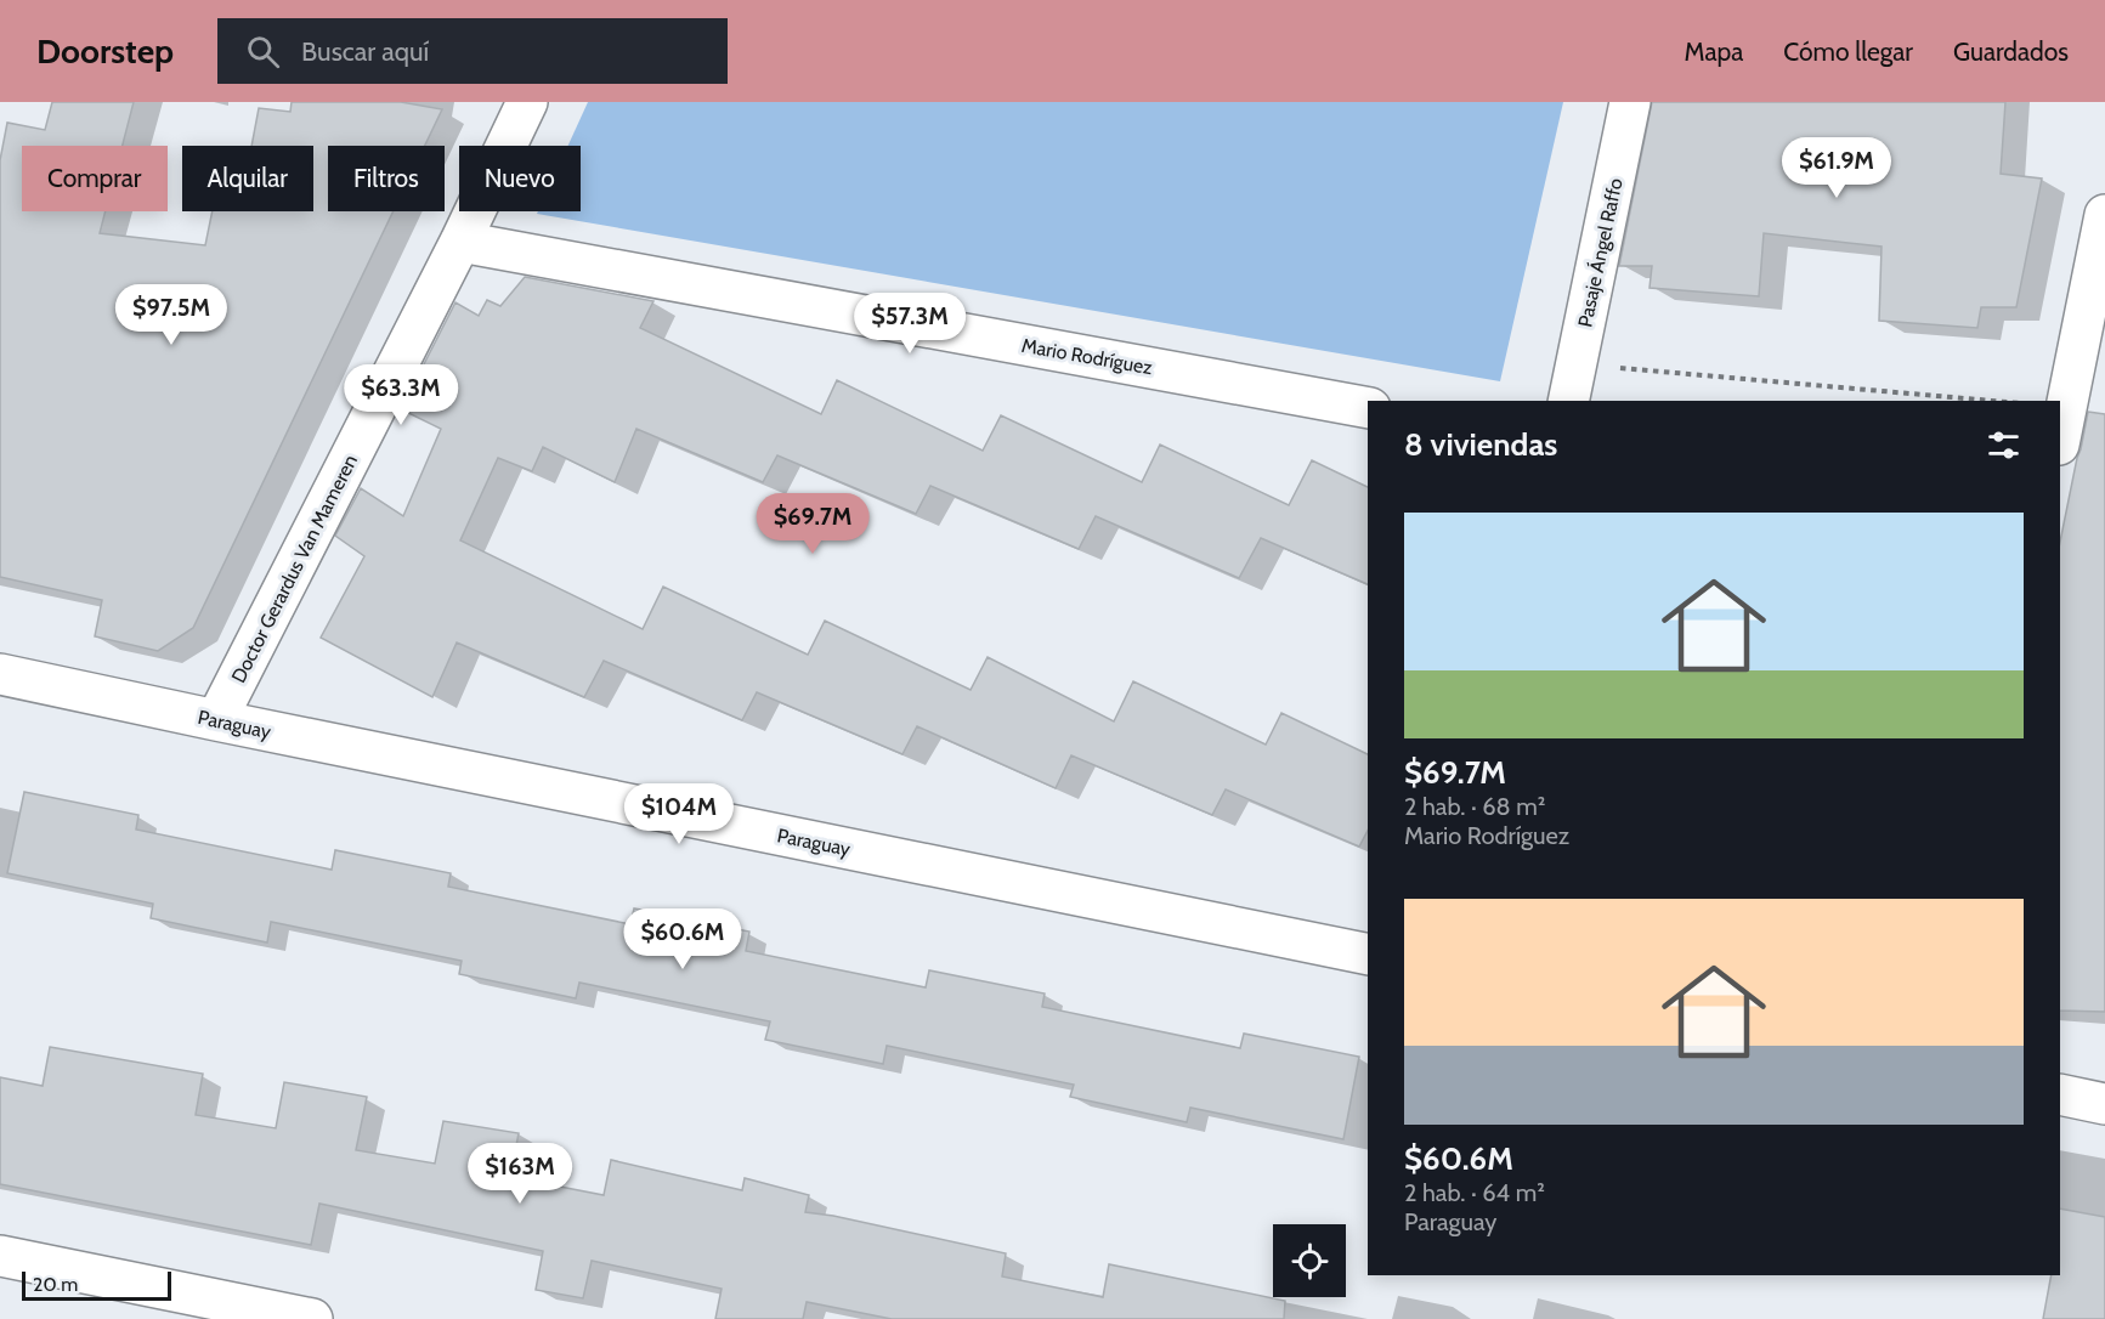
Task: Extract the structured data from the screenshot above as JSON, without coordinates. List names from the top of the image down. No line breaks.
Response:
{"streets":{"street":["Pasaje Ángel Raffo","Mario Rodríguez","Doctor Gerardus Van Mameren","Paraguay"]},"crossings":[["Mario Rodríguez","Doctor Gerardus Van Mameren"],["Doctor Gerardus Van Mameren","Paraguay"]],"scale_bar":"20 m","page":{"header":"Doorstep","search":"Buscar aquí","nav":["Mapa","Cómo llegar","Guardados"],"price":["$61.9M","$97.5M","$57.3M","$63.3M","$69.7M","$104M","$60.6M","$163M"],"chip":["Comprar","Alquilar","Filtros","Nuevo"],"heading":"8 viviendas","list":[{"name":"$69.7M","note":"2 hab. · 68 m² · Mario Rodríguez"},{"name":"$60.6M","note":"2 hab. · 64 m² · Paraguay"}],"scale":"20 m"}}
